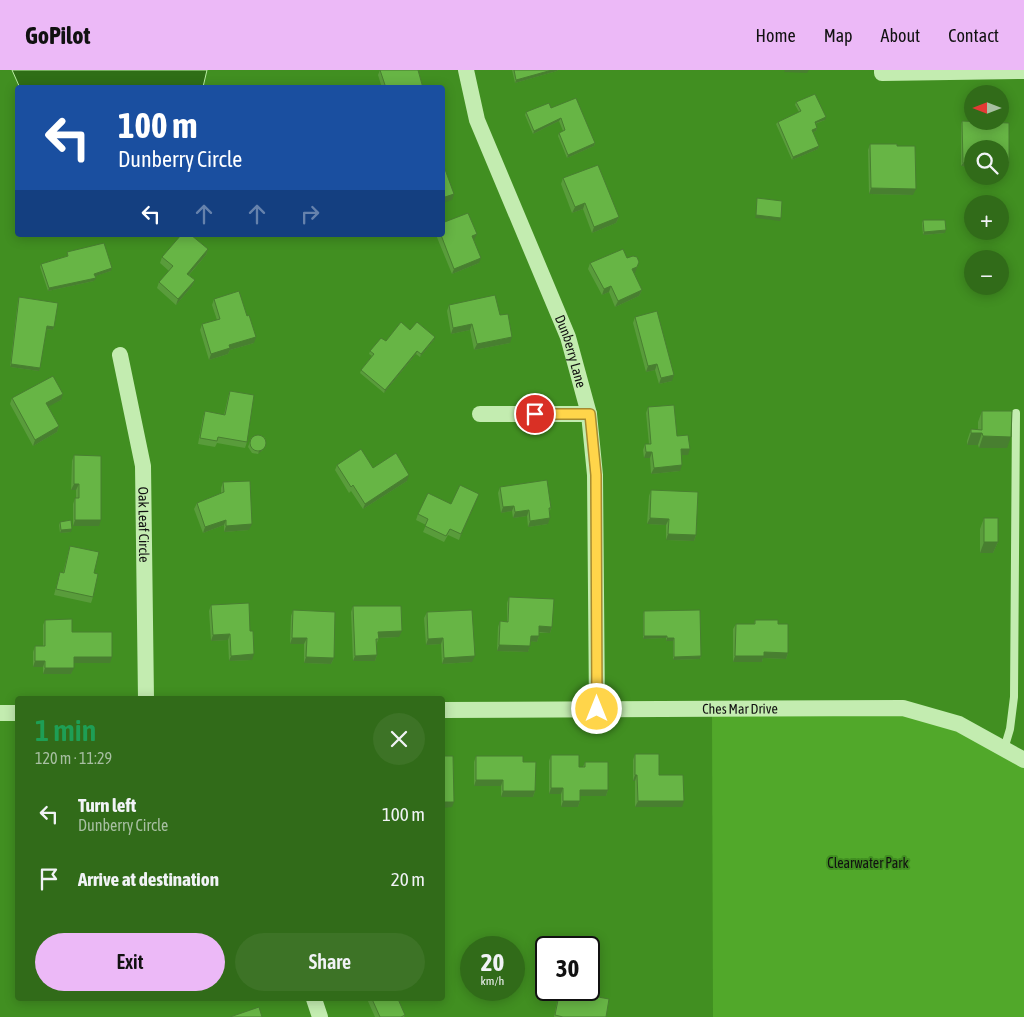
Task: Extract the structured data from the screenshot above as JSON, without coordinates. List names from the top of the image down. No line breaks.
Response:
{"streets":{"street":["Dunberry Lane","Oak Leaf Circle","Ches Mar Drive"]},"crossings":[["Dunberry Lane","Ches Mar Drive"]],"parks":["Clearwater Park"],"north":"left","page":{"header":"GoPilot","nav":["Home","Map","About","Contact"],"map_buttons":["+","−"],"turn":["100 m","Dunberry Circle"],"heading":["1 min","120 m · 11:29"],"list":[{"name":"Turn left","note":"Dunberry Circle","value":"100 m"},{"name":"Arrive at destination","value":"20 m"}],"buttons":["Exit","Share"],"speed":"20 km/h","limit":"30"}}
